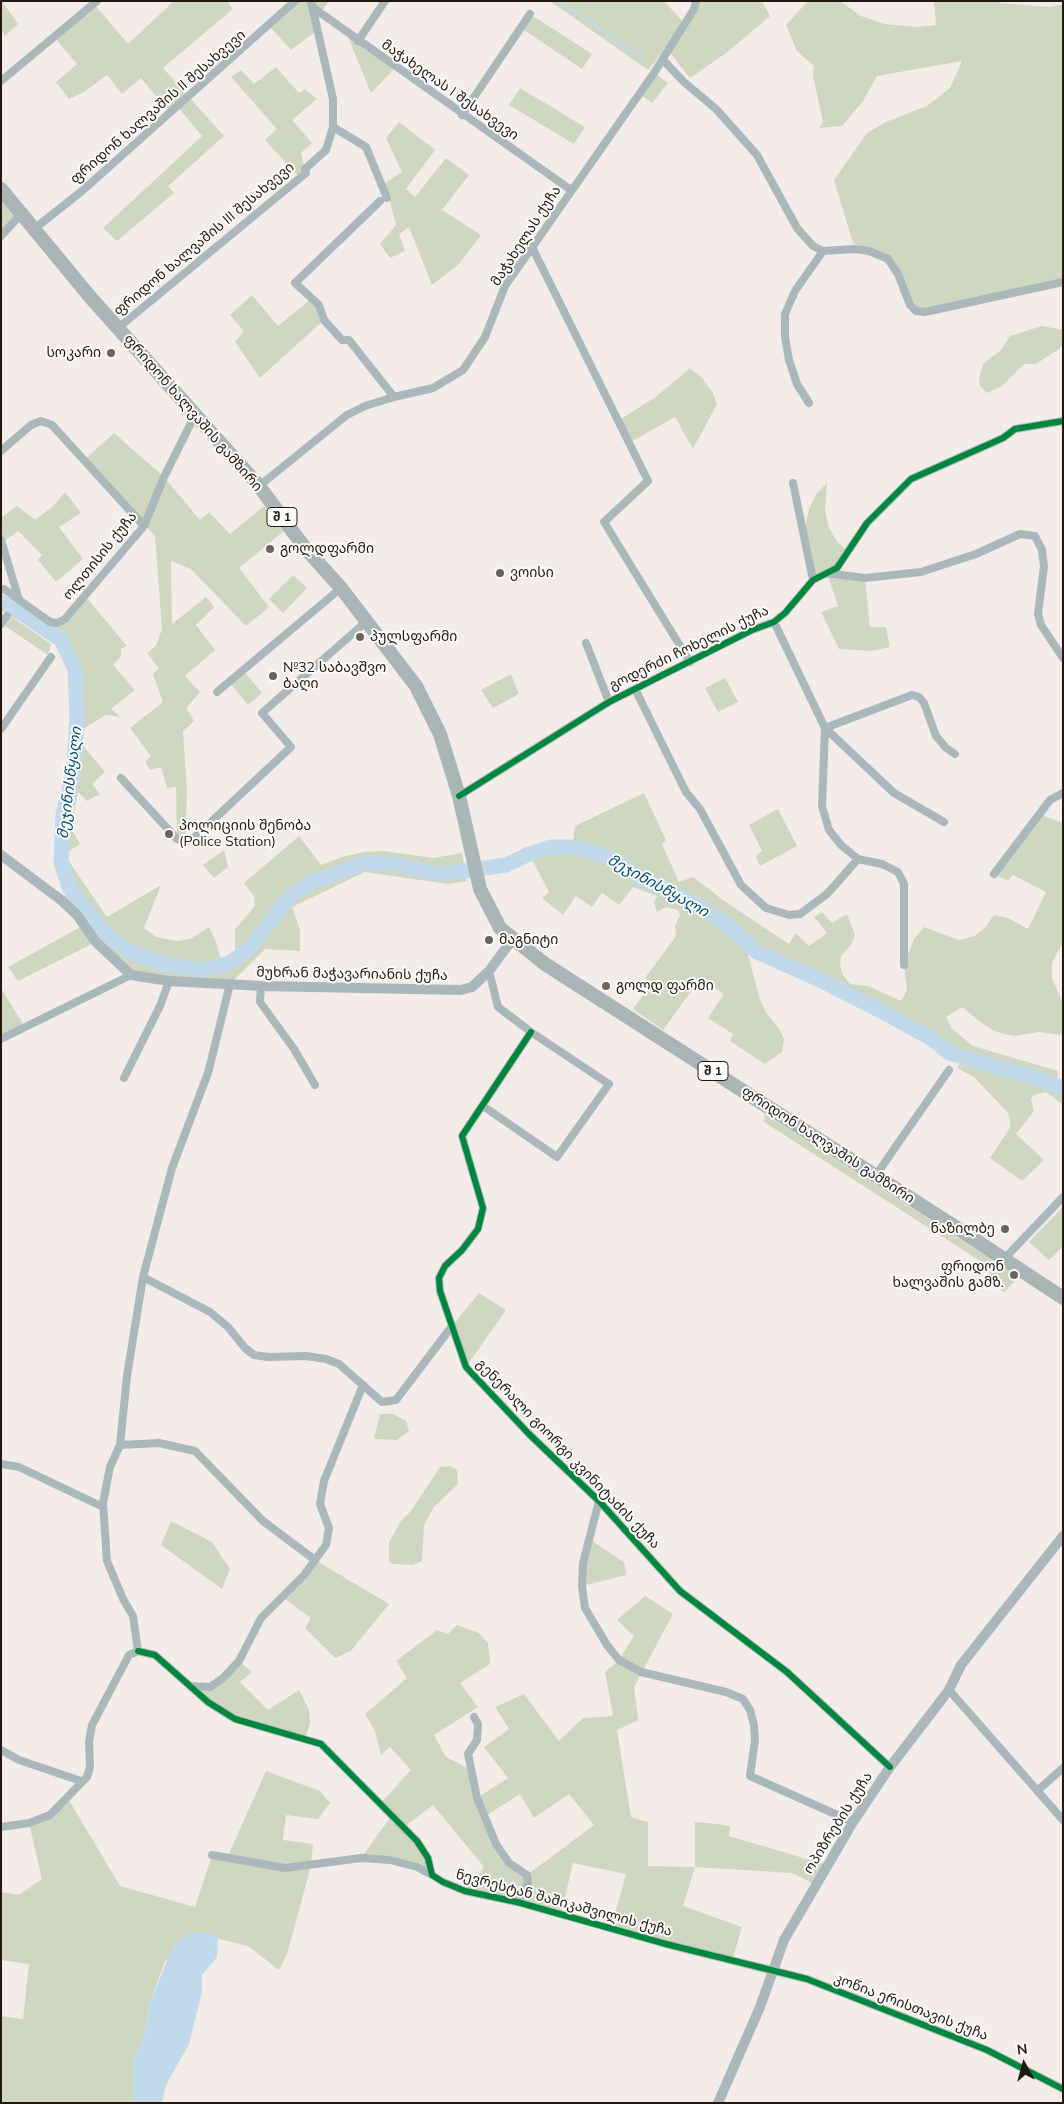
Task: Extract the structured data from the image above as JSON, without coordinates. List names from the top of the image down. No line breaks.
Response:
{"streets":{"highway":["ფრიდონ ხალვაშის გამზირი","შ 1"],"street":["მაჭახელას I შესახვევი","ფრიდონ ხალვაშის II შესახვევი","მაჭახელას ქუჩა","ფრიდონ ხალვაშის III შესახვევი","ოლთისის ქუჩა","გოდერძი ჩოხელის ქუჩა","მუხრან მაჭავარიანის ქუჩა","გენერალი გიორგი კვინიტაძის ქუჩა","ოპიზრების ქუჩა","ნევრესტან შაშიკაშვილის ქუჩა","კოწია ერისთავის ქუჩა"]},"crossings":[["მაჭახელას I შესახვევი","მაჭახელას ქუჩა"],["მაჭახელას I შესახვევი","ფრიდონ ხალვაშის III შესახვევი"],["ფრიდონ ხალვაშის II შესახვევი","ფრიდონ ხალვაშის გამზირი"],["მაჭახელას ქუჩა","ფრიდონ ხალვაშის გამზირი"],["მაჭახელას ქუჩა","გოდერძი ჩოხელის ქუჩა"],["ფრიდონ ხალვაშის III შესახვევი","ფრიდონ ხალვაშის გამზირი"],["ფრიდონ ხალვაშის გამზირი","ოლთისის ქუჩა"],["ფრიდონ ხალვაშის გამზირი","გოდერძი ჩოხელის ქუჩა"],["ფრიდონ ხალვაშის გამზირი","მუხრან მაჭავარიანის ქუჩა"],["გენერალი გიორგი კვინიტაძის ქუჩა","ოპიზრების ქუჩა"],["ოპიზრების ქუჩა","ნევრესტან შაშიკაშვილის ქუჩა"],["ოპიზრების ქუჩა","კოწია ერისთავის ქუჩა"],["ნევრესტან შაშიკაშვილის ქუჩა","კოწია ერისთავის ქუჩა"]],"water":["მეჯინისწყალი"],"places":["სოკარი","გოლდფარმი","ვოისი","პულსფარმი","№32 საბავშვო ბაღი","პოლიციის შენობა (Police Station)","მაგნიტი","გოლდ ფარმი","ნაზილბე","ფრიდონ ხალვაშის გამზ."],"north":"top"}
